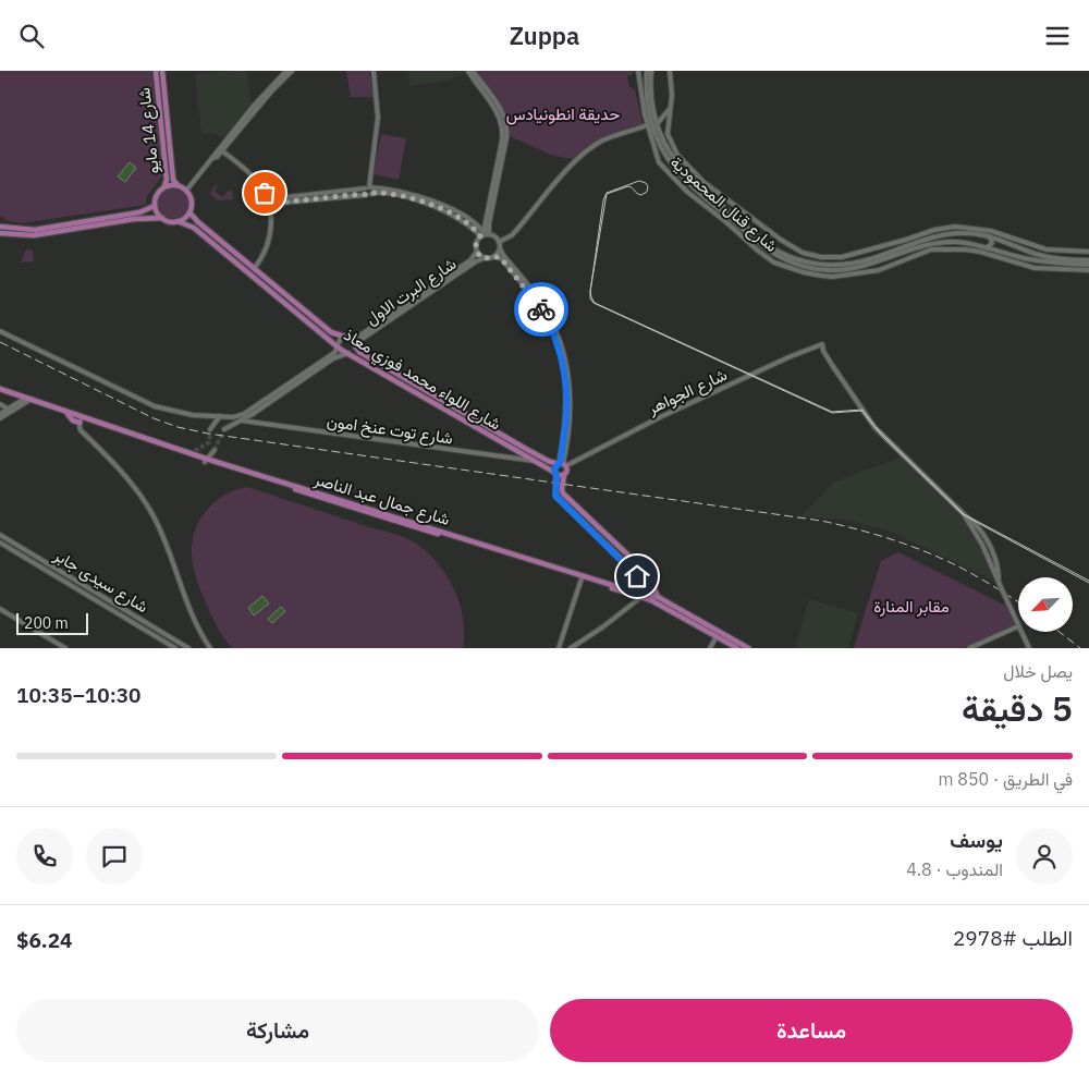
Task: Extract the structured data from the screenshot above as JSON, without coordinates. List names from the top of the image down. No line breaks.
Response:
{"streets":{"main road":["شارع 14 مايو","شارع قنال المحمودية","شارع البرت الاول","شارع اللواء محمد فوزي معاذ","شارع الجواهر","شارع توت عنخ امون","شارع جمال عبد الناصر","شارع سيدى جابر"]},"crossings":[["شارع 14 مايو","شارع اللواء محمد فوزي معاذ"],["شارع البرت الاول","شارع اللواء محمد فوزي معاذ"],["شارع اللواء محمد فوزي معاذ","شارع الجواهر"],["شارع اللواء محمد فوزي معاذ","شارع توت عنخ امون"]],"parks":["حديقة انطونيادس","مقابر المنارة"],"scale_bar":"200 m","north":"bottom left","page":{"header":"Zuppa","scale":"200 m","heading":["5 دقيقة","يصل خلال","10:30–10:35"],"panel":["يوسف","المندوب · 4.8","الطلب #2978","$6.24"],"bar":"في الطريق · 850 m","buttons":["مساعدة","مشاركة"]}}
